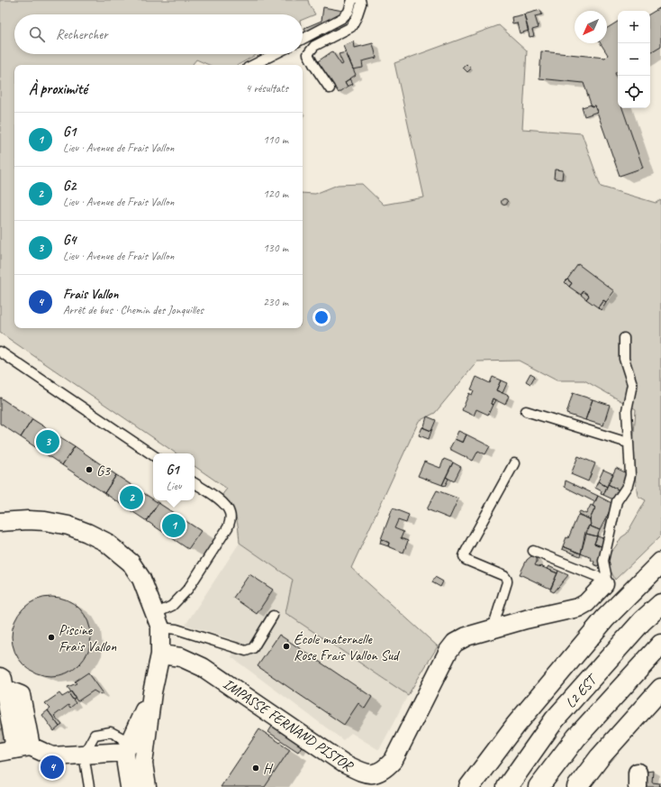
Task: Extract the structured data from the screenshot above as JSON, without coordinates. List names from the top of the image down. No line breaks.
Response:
{"streets":{"highway":["L2 EST"],"street":["IMPASSE FERNAND PISTOR"]},"places":["G3","Piscine Frais Vallon","École maternelle Rose Frais Vallon Sud","H"],"north":"bottom left","page":{"map_buttons":["+","−"],"search":"Rechercher","heading":["À proximité","4 résultats"],"list":[{"mark":"1","name":"G1","note":"Lieu · Avenue de Frais Vallon","value":"110 m"},{"mark":"2","name":"G2","note":"Lieu · Avenue de Frais Vallon","value":"120 m"},{"mark":"3","name":"G4","note":"Lieu · Avenue de Frais Vallon","value":"130 m"},{"mark":"4","name":"Frais Vallon","note":"Arrêt de bus · Chemin des Jonquilles","value":"230 m"}],"pins":["3","2","1","4"],"popup":["G1","Lieu"]}}
